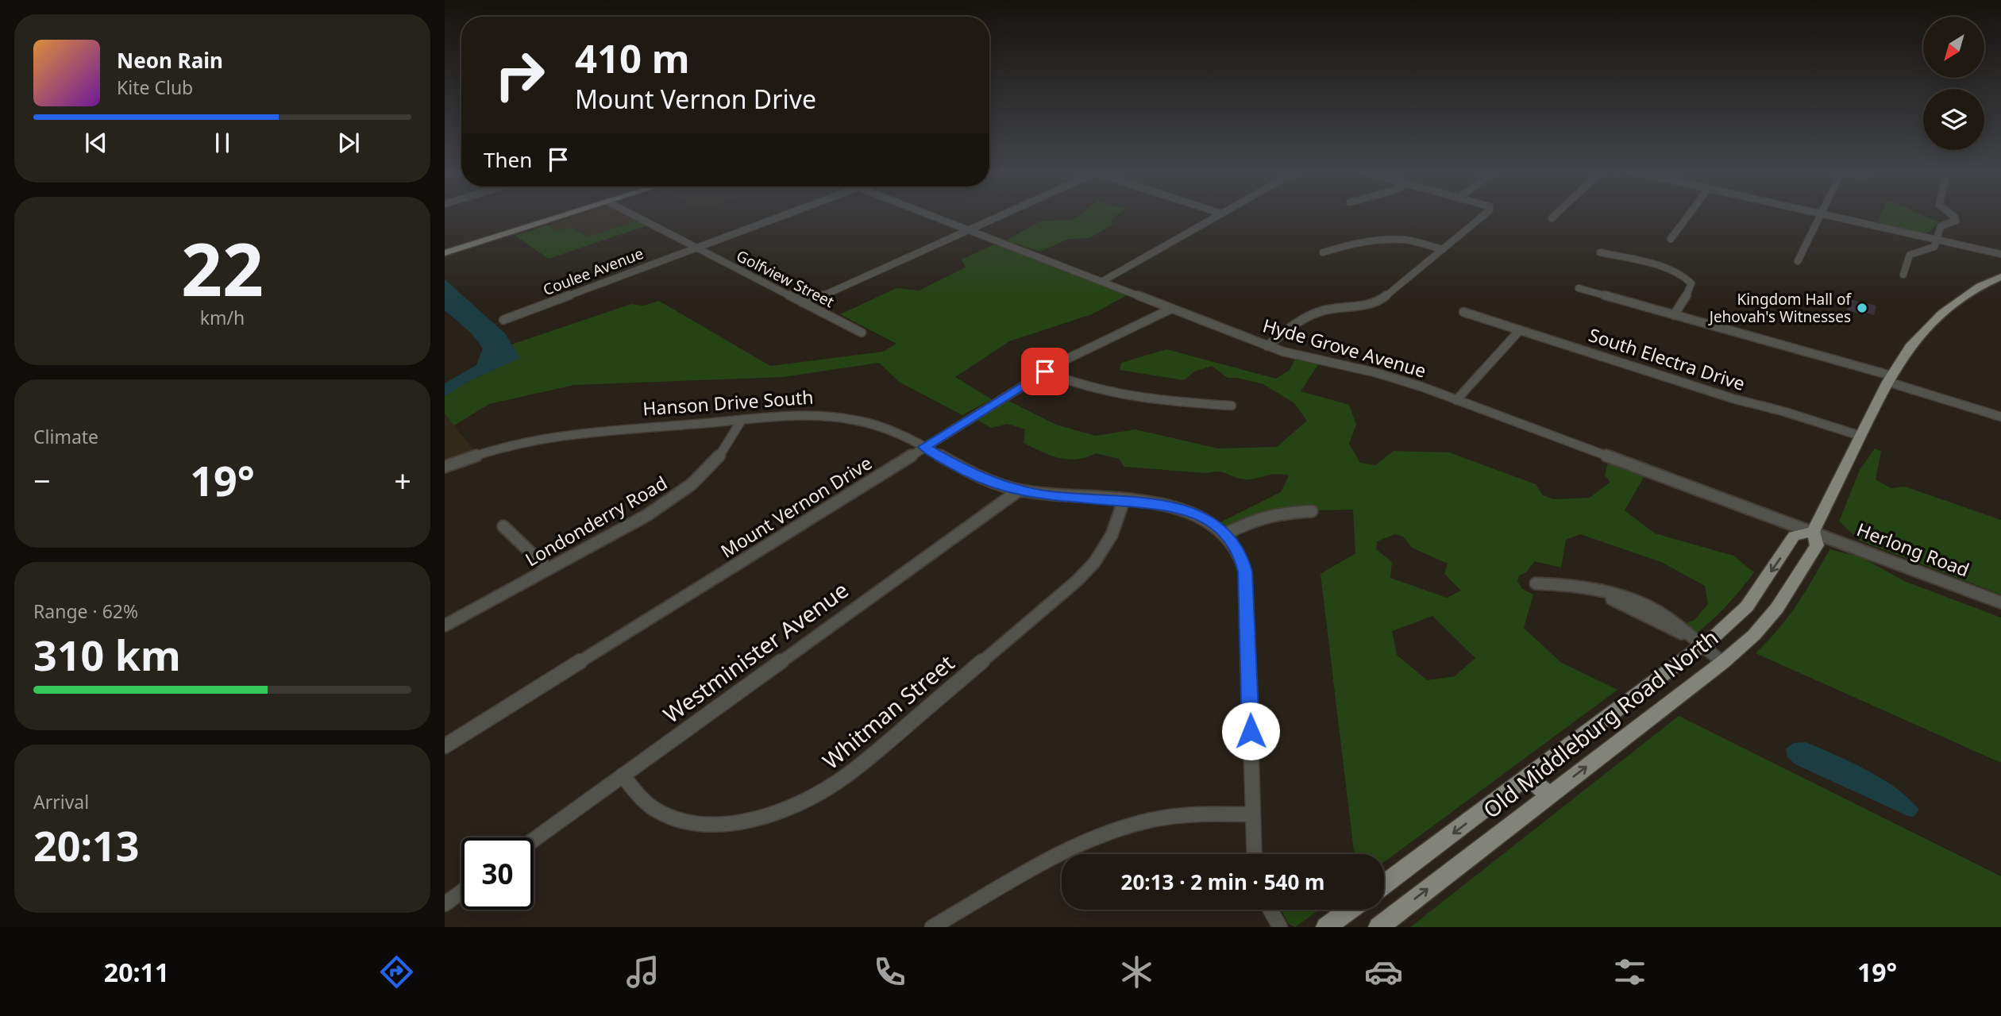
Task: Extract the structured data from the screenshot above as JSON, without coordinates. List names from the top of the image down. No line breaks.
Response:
{"streets":{"main road":["Old Middleburg Road North"],"street":["Coulee Avenue","Golfview Street","Hyde Grove Avenue","South Electra Drive","Hanson Drive South","Mount Vernon Drive","Londonderry Road","Herlong Road","Westminister Avenue","Whitman Street"]},"crossings":[["Coulee Avenue","Golfview Street"],["Hyde Grove Avenue","Mount Vernon Drive"],["Hyde Grove Avenue","Herlong Road"],["Hyde Grove Avenue","Old Middleburg Road North"],["South Electra Drive","Old Middleburg Road North"],["Hanson Drive South","Mount Vernon Drive"],["Hanson Drive South","Londonderry Road"],["Hanson Drive South","Westminister Avenue"],["Hanson Drive South","Whitman Street"],["Herlong Road","Old Middleburg Road North"],["Westminister Avenue","Whitman Street"]],"places":["Kingdom Hall of Jehovah's Witnesses"],"north":"bottom left","page":{"turn":["410 m","Mount Vernon Drive"],"song":["Neon Rain","Kite Club"],"then":"Then","tile":[["22","km/h"],"Climate",["Range · 62%","310 km"],["Arrival","20:13"]],"heat":["−","19°","+"],"limit":"30","trip":"20:13 · 2 min · 540 m","tabs":["20:11","19°"]}}
